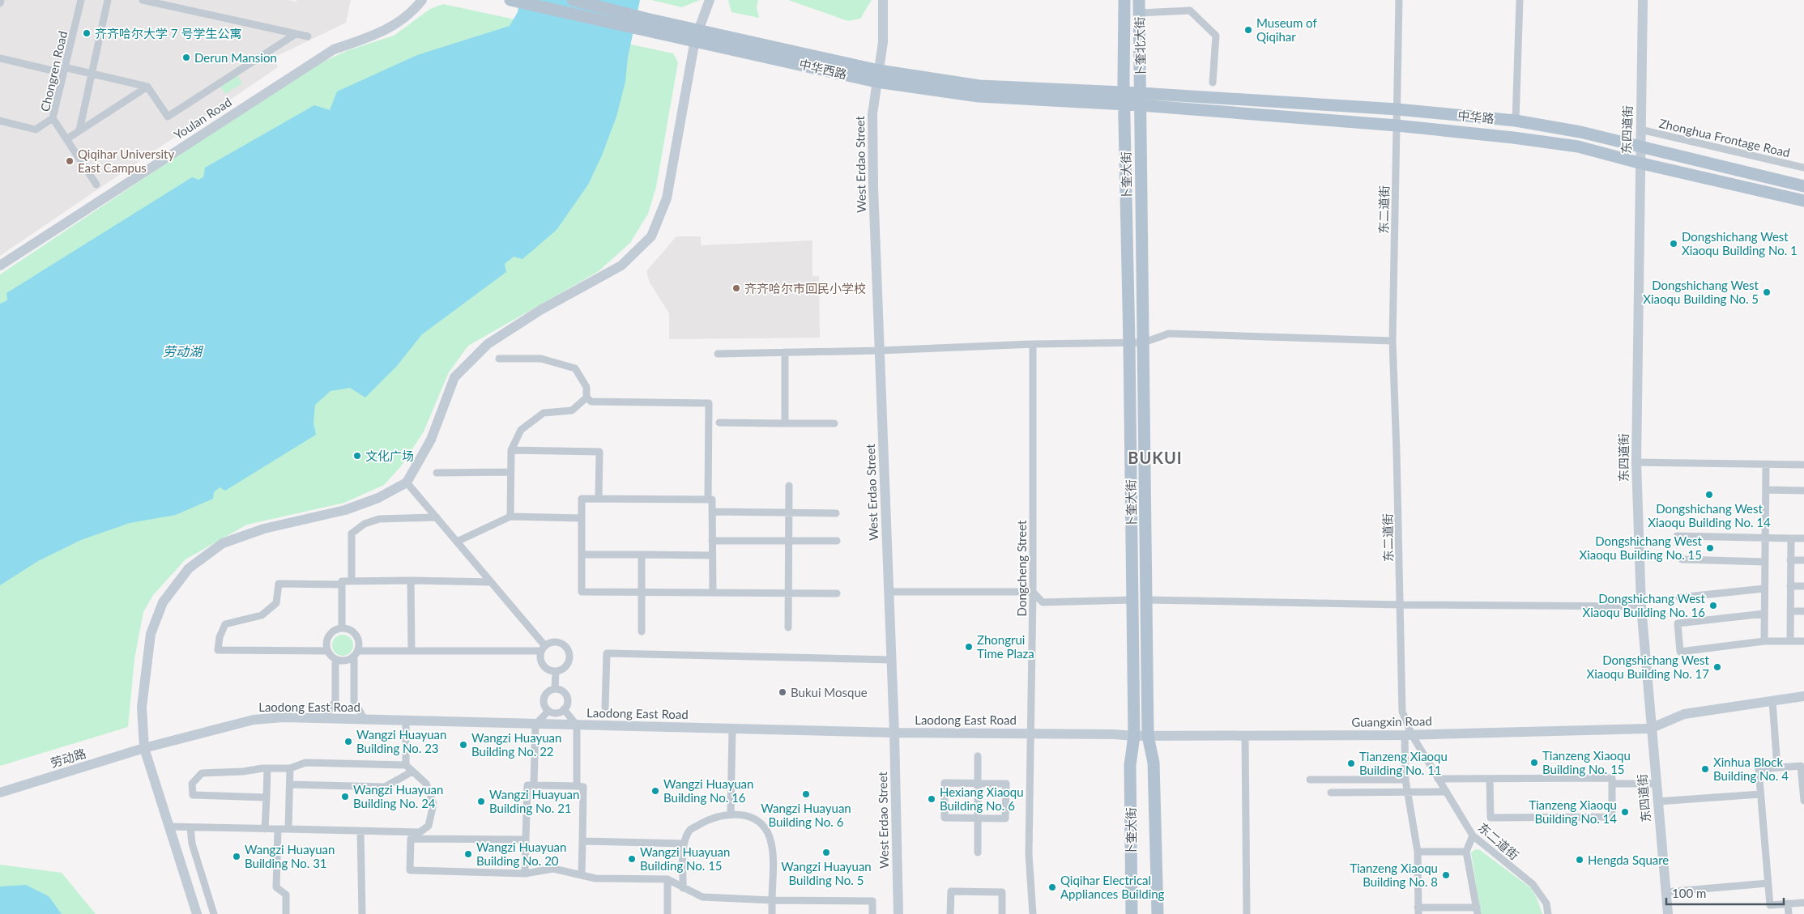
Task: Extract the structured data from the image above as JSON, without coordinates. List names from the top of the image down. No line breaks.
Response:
{"streets":{"main road":["卜奎北大街","中华西路","中华路","Youlan Road","东四道街","West Erdao Street","卜奎大街","Laodong East Road","Guangxin Road","劳动路"],"street":["Chongren Road","Zhonghua Frontage Road","东二道街","Dongcheng Street"]},"crossings":[["卜奎北大街","中华西路"],["卜奎北大街","中华路"],["卜奎北大街","卜奎大街"],["中华西路","中华路"],["中华西路","West Erdao Street"],["中华西路","卜奎大街"],["中华路","东四道街"],["中华路","卜奎大街"],["中华路","东二道街"],["东四道街","Zhonghua Frontage Road"],["东四道街","Guangxin Road"],["West Erdao Street","Laodong East Road"],["卜奎大街","Laodong East Road"],["卜奎大街","Guangxin Road"],["东二道街","Guangxin Road"],["Dongcheng Street","Laodong East Road"],["Laodong East Road","Guangxin Road"],["Laodong East Road","劳动路"]],"districts":["BUKUI"],"water":["劳动湖"],"places":["Museum of Qiqihar","齐齐哈尔大学 7 号学生公寓","Derun Mansion","Qiqihar University East Campus","Dongshichang West Xiaoqu Building No. 1","齐齐哈尔市回民小学校","Dongshichang West Xiaoqu Building No. 5","文化广场","Dongshichang West Xiaoqu Building No. 14","Dongshichang West Xiaoqu Building No. 15","Dongshichang West Xiaoqu Building No. 16","Zhongrui Time Plaza","Dongshichang West Xiaoqu Building No. 17","Bukui Mosque","Wangzi Huayuan Building No. 23","Wangzi Huayuan Building No. 22","Tianzeng Xiaoqu Building No. 15","Tianzeng Xiaoqu Building No. 11","Xinhua Block Building No. 4","Wangzi Huayuan Building No. 16","Wangzi Huayuan Building No. 6","Wangzi Huayuan Building No. 24","Hexiang Xiaoqu Building No. 6","Wangzi Huayuan Building No. 21","Tianzeng Xiaoqu Building No. 14","Wangzi Huayuan Building No. 5","Wangzi Huayuan Building No. 20","Wangzi Huayuan Building No. 31","Wangzi Huayuan Building No. 15","Hengda Square","Tianzeng Xiaoqu Building No. 8","Qiqihar Electrical Appliances Building"],"scale_bar":"100 m"}
